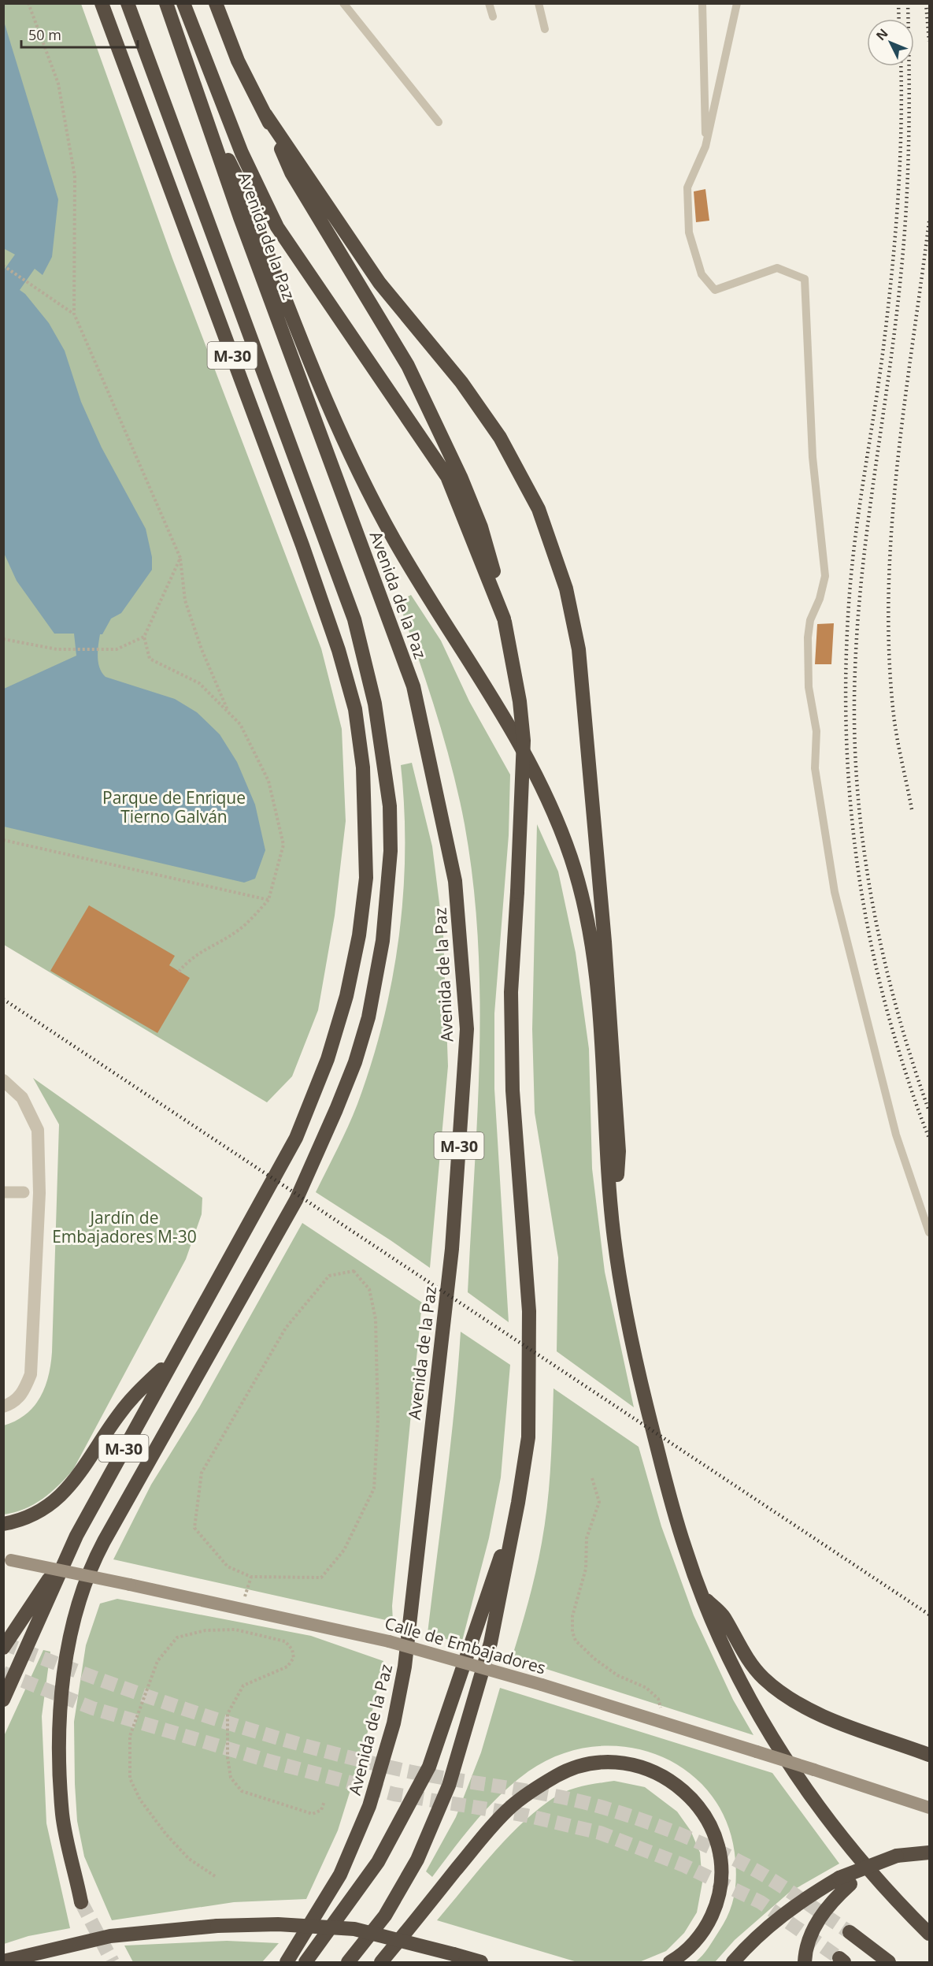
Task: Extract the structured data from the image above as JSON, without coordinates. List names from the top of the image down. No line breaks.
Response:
{"streets":{"highway":["Avenida de la Paz","M-30"],"main road":["Calle de Embajadores"]},"parks":["Parque de Enrique Tierno Galván","Jardín de Embajadores M-30"],"scale_bar":"50 m","north":"top left"}
